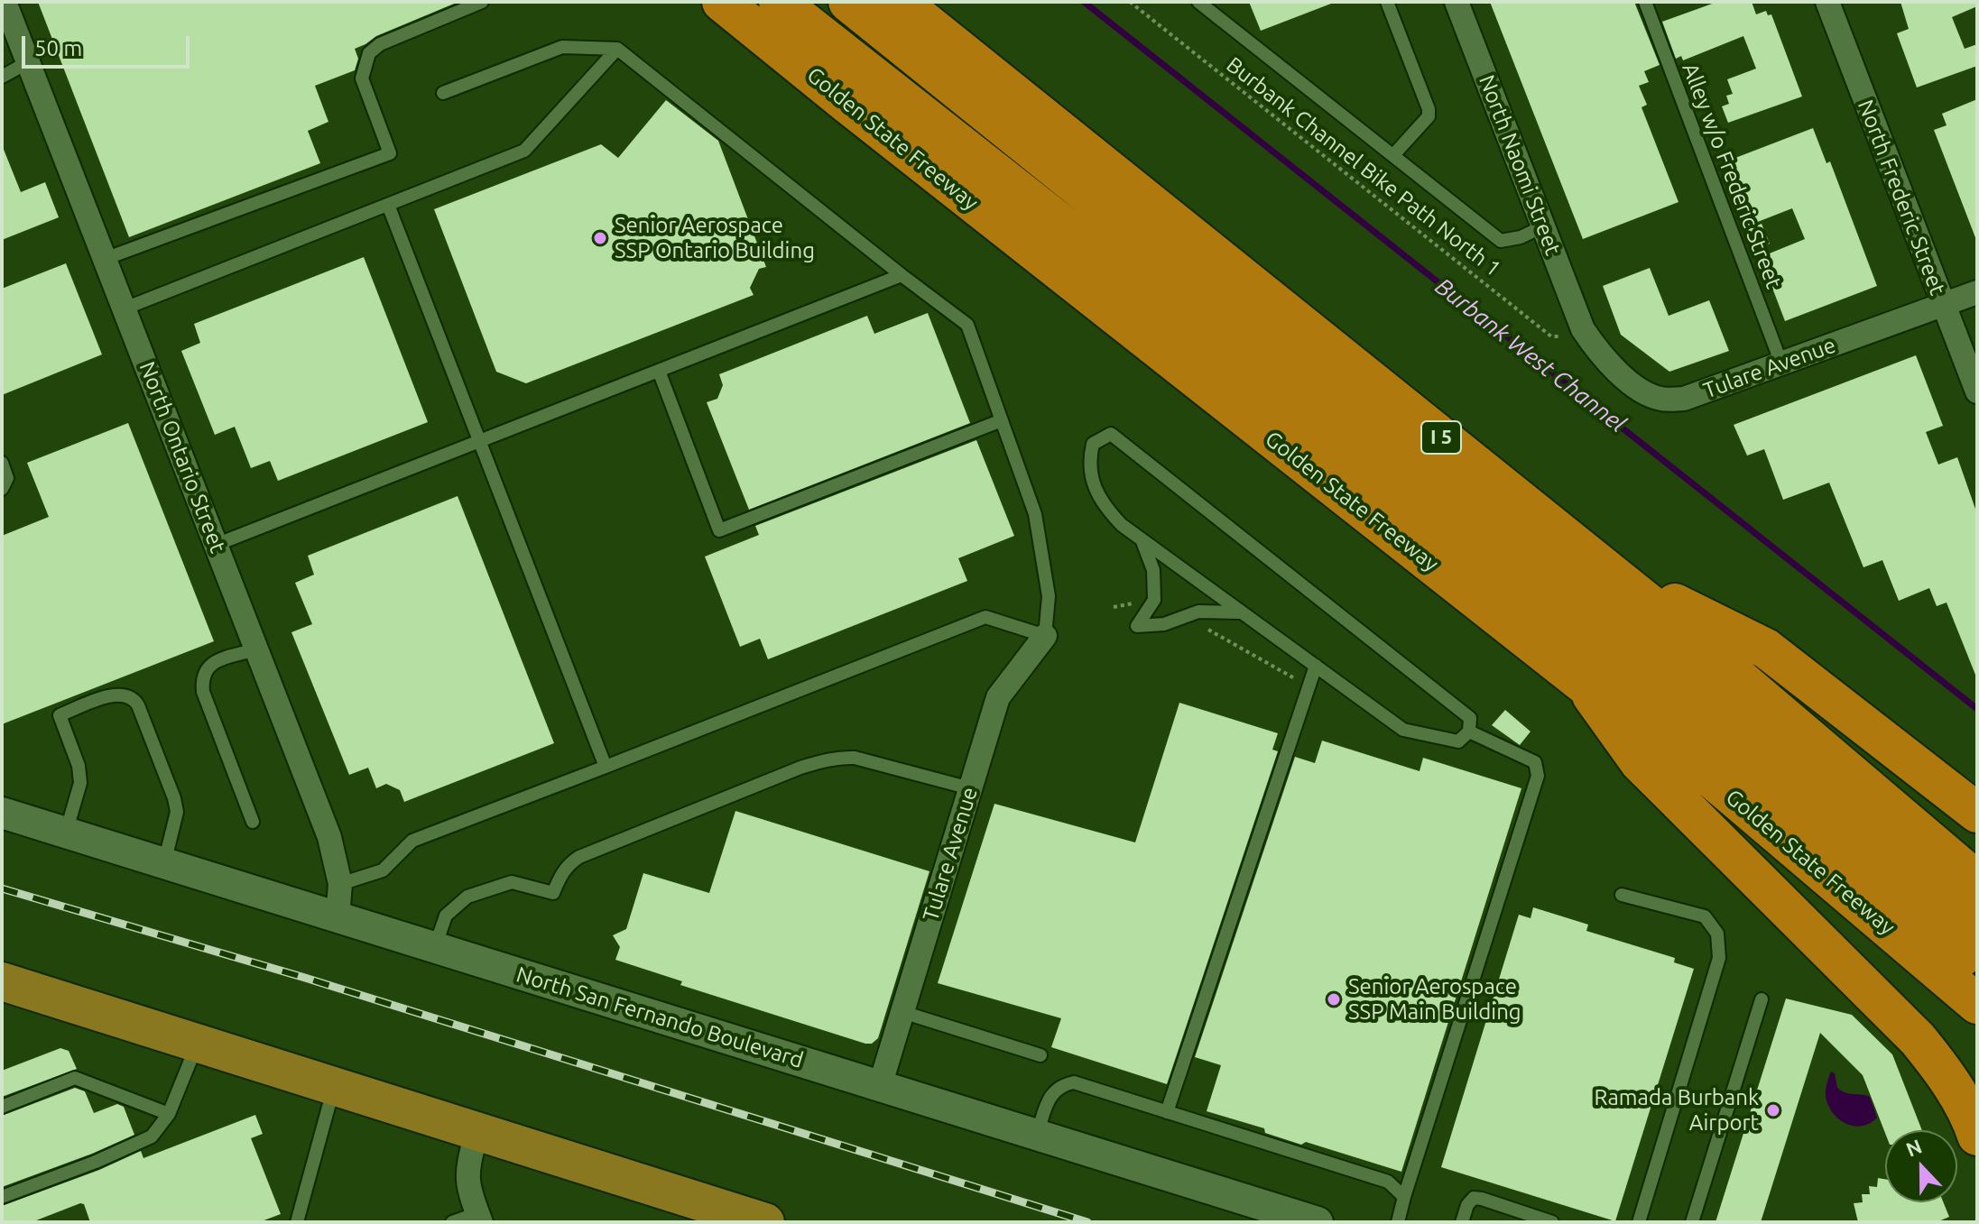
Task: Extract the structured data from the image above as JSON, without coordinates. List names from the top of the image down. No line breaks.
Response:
{"streets":{"highway":["Golden State Freeway","I 5"],"street":["North Naomi Street","North Frederic Street","Tulare Avenue","North Ontario Street","North San Fernando Boulevard"],"lane":["Alley w/o Frederic Street"],"path":["Burbank Channel Bike Path North 1"]},"crossings":[["North Naomi Street","Burbank Channel Bike Path North 1"],["North Naomi Street","Tulare Avenue"],["Burbank Channel Bike Path North 1","Tulare Avenue"],["Alley w/o Frederic Street","Tulare Avenue"],["North Frederic Street","Tulare Avenue"],["Tulare Avenue","North San Fernando Boulevard"],["North Ontario Street","North San Fernando Boulevard"]],"water":["Burbank West Channel"],"places":["Senior Aerospace SSP Ontario Building","Senior Aerospace SSP Main Building","Ramada Burbank Airport"],"scale_bar":"50 m","north":"top"}
